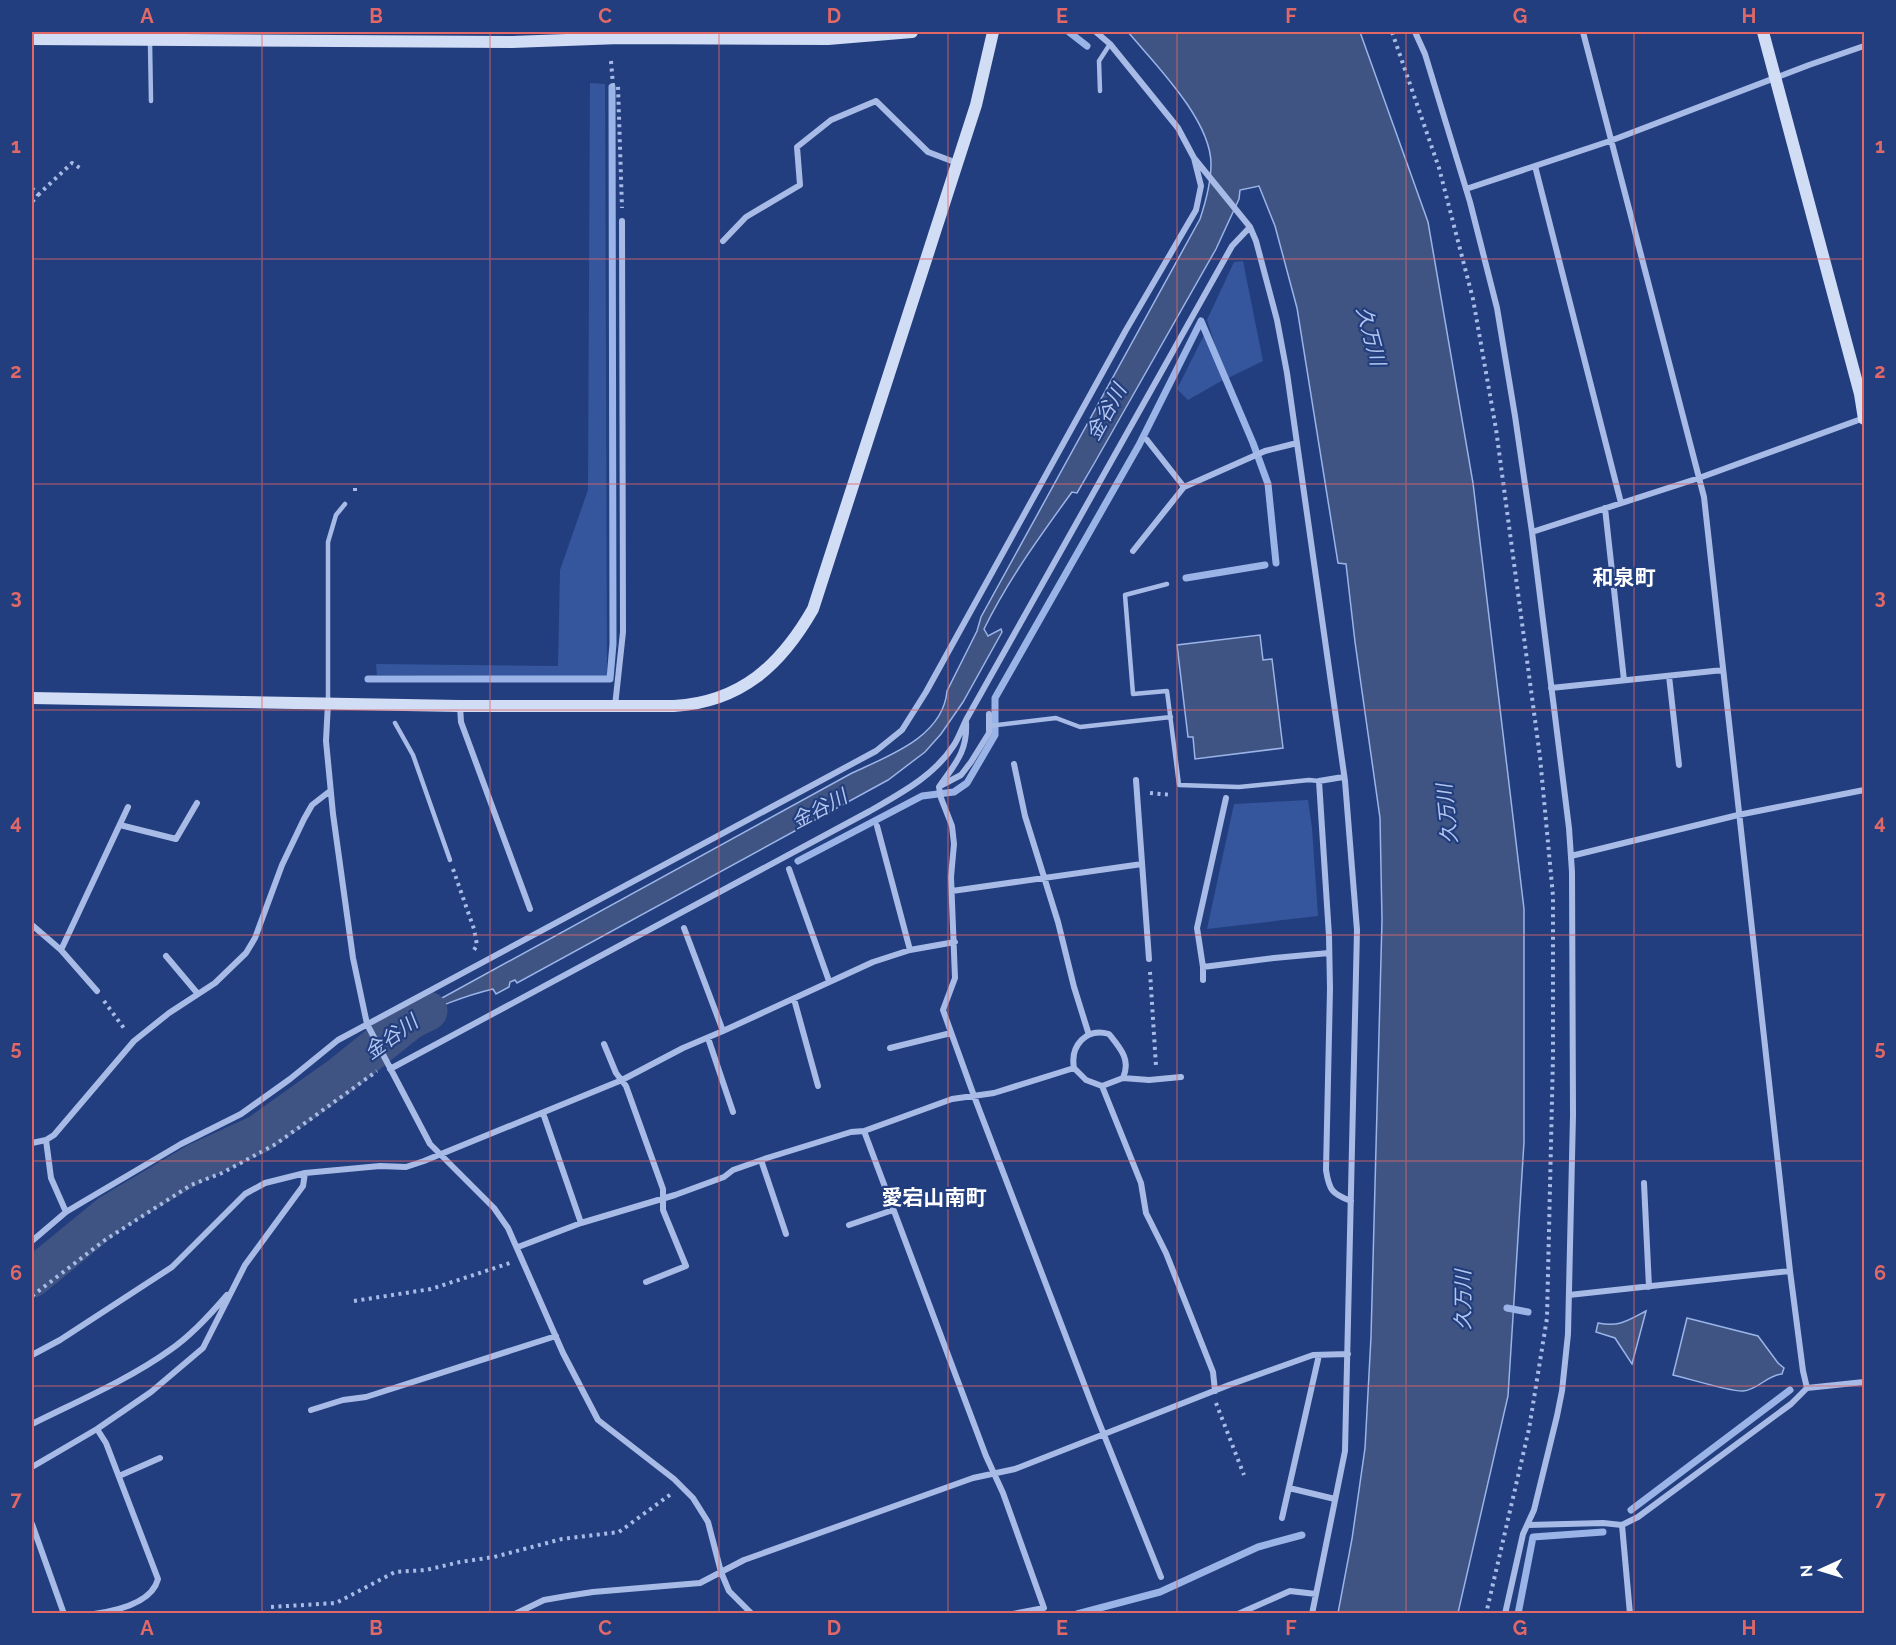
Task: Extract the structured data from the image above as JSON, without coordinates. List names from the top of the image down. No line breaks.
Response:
{"districts":["和泉町","愛宕山南町"],"water":["久万川","金谷川"],"north":"left","grid":{"columns":["A","B","C","D","E","F","G","H"],"rows":["1","2","3","4","5","6","7"]}}
